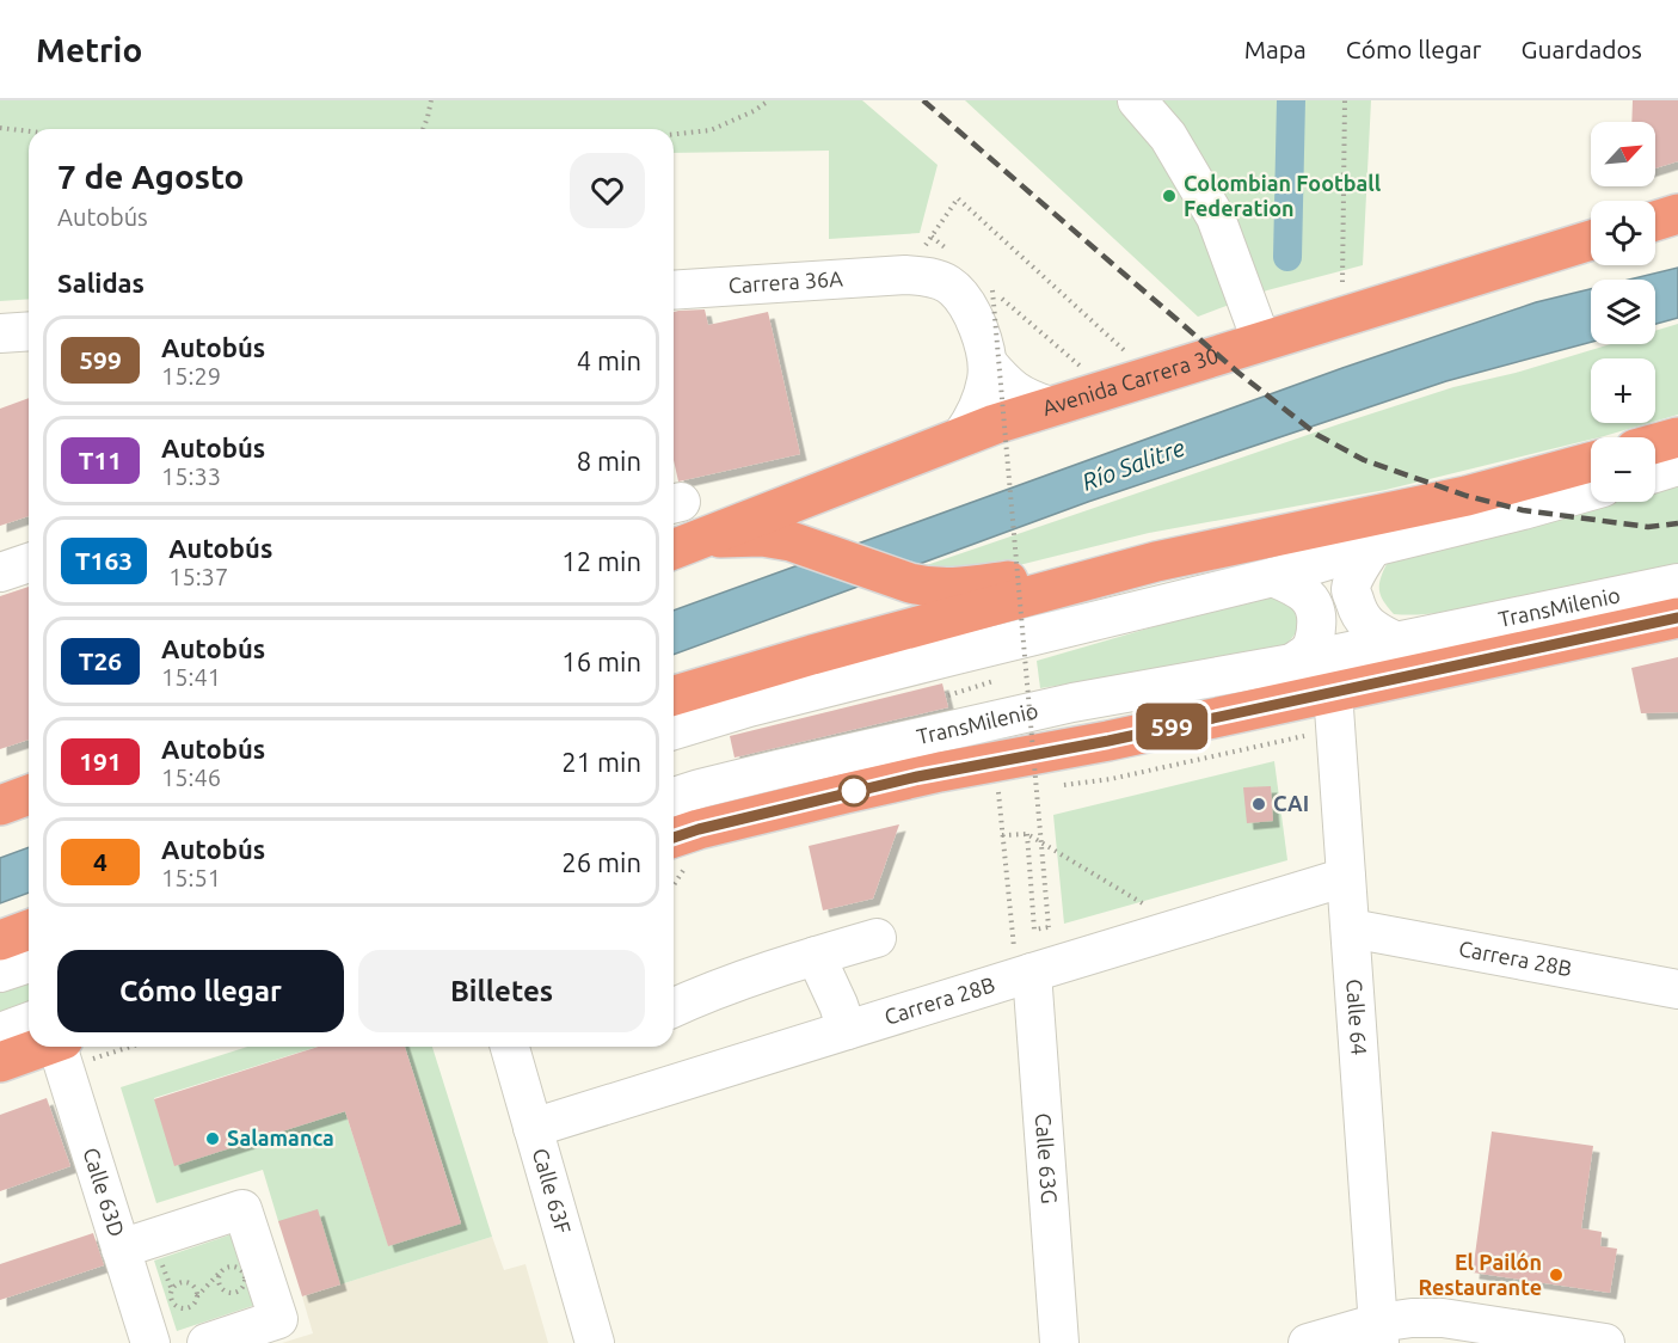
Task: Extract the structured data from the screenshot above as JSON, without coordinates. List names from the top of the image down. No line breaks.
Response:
{"streets":{"highway":["Avenida Carrera 30"],"street":["Carrera 36A","TransMilenio","Carrera 28B","Calle 64","Calle 63G","Calle 63F","Calle 63D"]},"crossings":[["Carrera 28B","Calle 64"],["Carrera 28B","Calle 63G"],["Carrera 28B","Calle 63F"]],"water":["Río Salitre"],"places":["Colombian Football Federation","CAI","Salamanca","El Pailón Restaurante"],"lines":["bus line 599"],"north":"top right","page":{"header":"Metrio","nav":["Mapa","Cómo llegar","Guardados"],"on_map":"599","map_buttons":["+","−"],"heading":[["7 de Agosto","Autobús"],"Salidas"],"list":[{"mark":"599","name":"Autobús","note":"15:29","value":"4 min"},{"mark":"T11","name":"Autobús","note":"15:33","value":"8 min"},{"mark":"T163","name":"Autobús","note":"15:37","value":"12 min"},{"mark":"T26","name":"Autobús","note":"15:41","value":"16 min"},{"mark":"191","name":"Autobús","note":"15:46","value":"21 min"},{"mark":"4","name":"Autobús","note":"15:51","value":"26 min"}],"buttons":["Cómo llegar","Billetes"]}}
